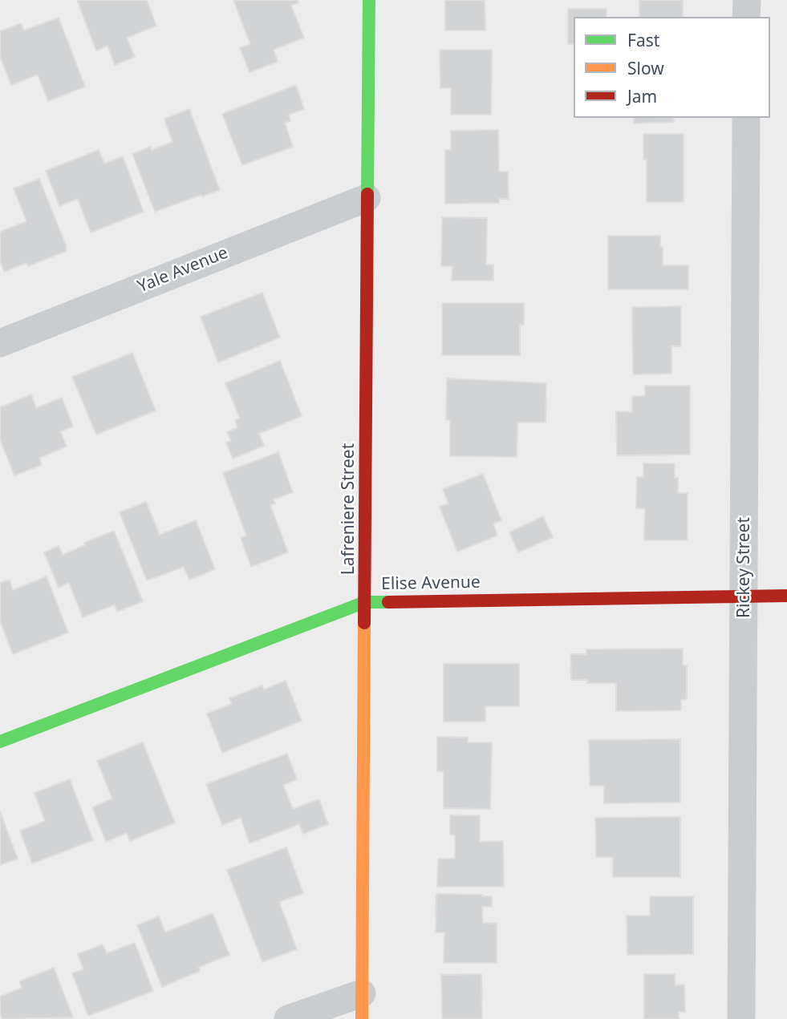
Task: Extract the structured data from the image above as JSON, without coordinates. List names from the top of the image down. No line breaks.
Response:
{"streets":{"street":["Yale Avenue","Lafreniere Street","Rickey Street","Elise Avenue"]},"crossings":[["Yale Avenue","Lafreniere Street"],["Lafreniere Street","Elise Avenue"],["Rickey Street","Elise Avenue"]],"legend":["Fast","Slow","Jam"]}
